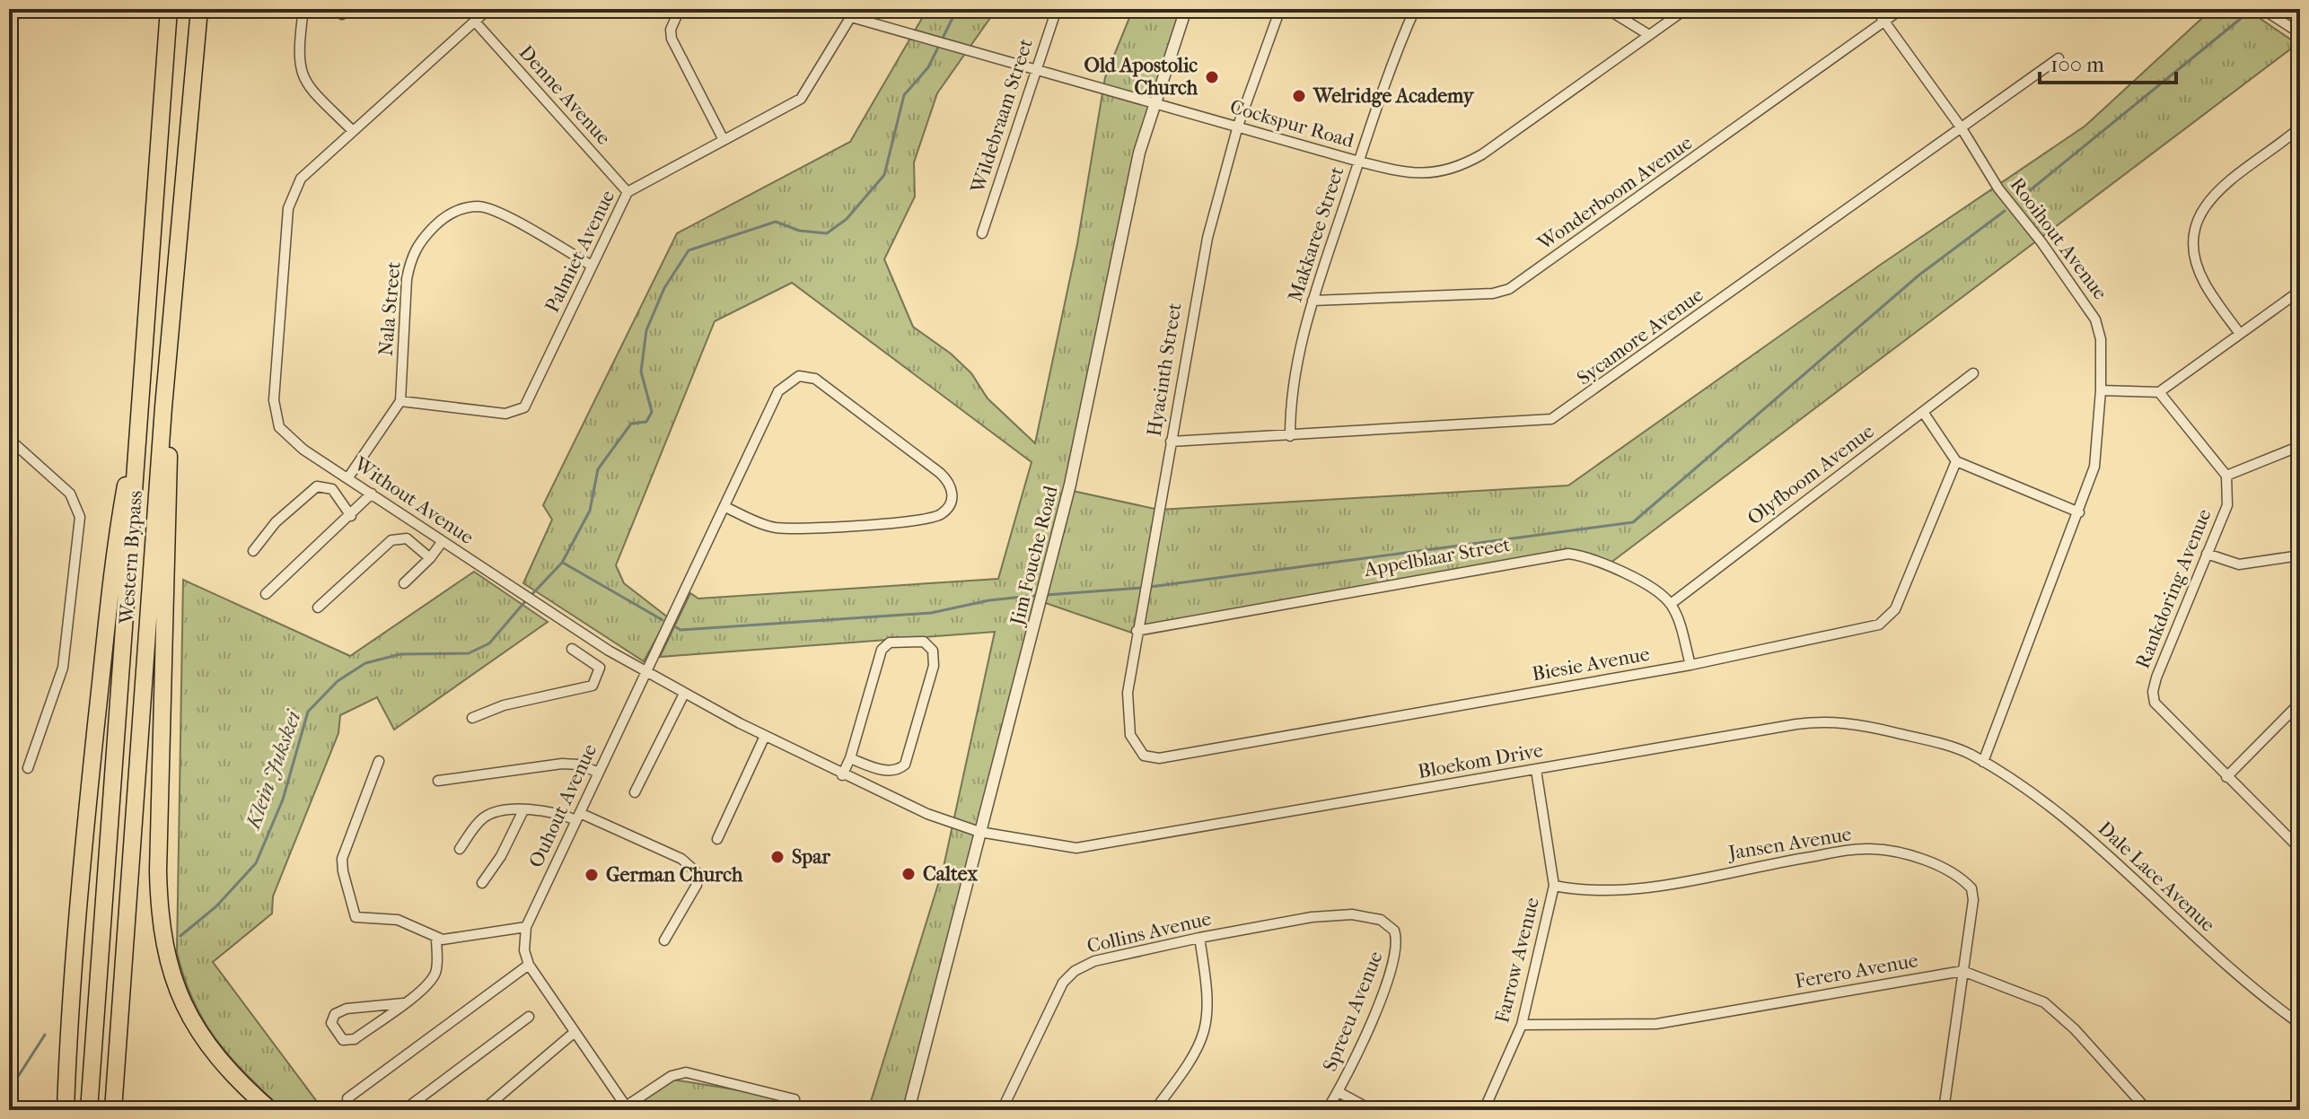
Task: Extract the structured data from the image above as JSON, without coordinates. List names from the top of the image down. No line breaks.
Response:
{"streets":{"highway":["Western Bypass"],"street":["Denne Avenue","Wildebraam Street","Cockspur Road","Wonderboom Avenue","Makkaree Street","Rooihout Avenue","Palmiet Avenue","Nala Street","Sycamore Avenue","Hyacinth Street","Olyfboom Avenue","Without Avenue","Jim Fouche Road","Appelblaar Street","Rankdoring Avenue","Biesie Avenue","Bloekom Drive","Ouhout Avenue","Jansen Avenue","Dale Lace Avenue","Collins Avenue","Farrow Avenue","Ferero Avenue","Spreeu Avenue"]},"crossings":[["Denne Avenue","Palmiet Avenue"],["Denne Avenue","Without Avenue"],["Wildebraam Street","Cockspur Road"],["Cockspur Road","Makkaree Street"],["Cockspur Road","Palmiet Avenue"],["Cockspur Road","Hyacinth Street"],["Cockspur Road","Jim Fouche Road"],["Wonderboom Avenue","Makkaree Street"],["Wonderboom Avenue","Rooihout Avenue"],["Makkaree Street","Sycamore Avenue"],["Rooihout Avenue","Sycamore Avenue"],["Rooihout Avenue","Bloekom Drive"],["Rooihout Avenue","Dale Lace Avenue"],["Palmiet Avenue","Nala Street"],["Sycamore Avenue","Hyacinth Street"],["Hyacinth Street","Appelblaar Street"],["Hyacinth Street","Biesie Avenue"],["Olyfboom Avenue","Appelblaar Street"],["Without Avenue","Jim Fouche Road"],["Without Avenue","Bloekom Drive"],["Without Avenue","Ouhout Avenue"],["Jim Fouche Road","Bloekom Drive"],["Bloekom Drive","Dale Lace Avenue"],["Bloekom Drive","Farrow Avenue"],["Jansen Avenue","Farrow Avenue"],["Jansen Avenue","Ferero Avenue"],["Collins Avenue","Spreeu Avenue"],["Farrow Avenue","Ferero Avenue"]],"water":["Klein Jukskei"],"places":["Old Apostolic Church","Welridge Academy","Spar","Caltex","German Church"],"scale_bar":"100 m"}
